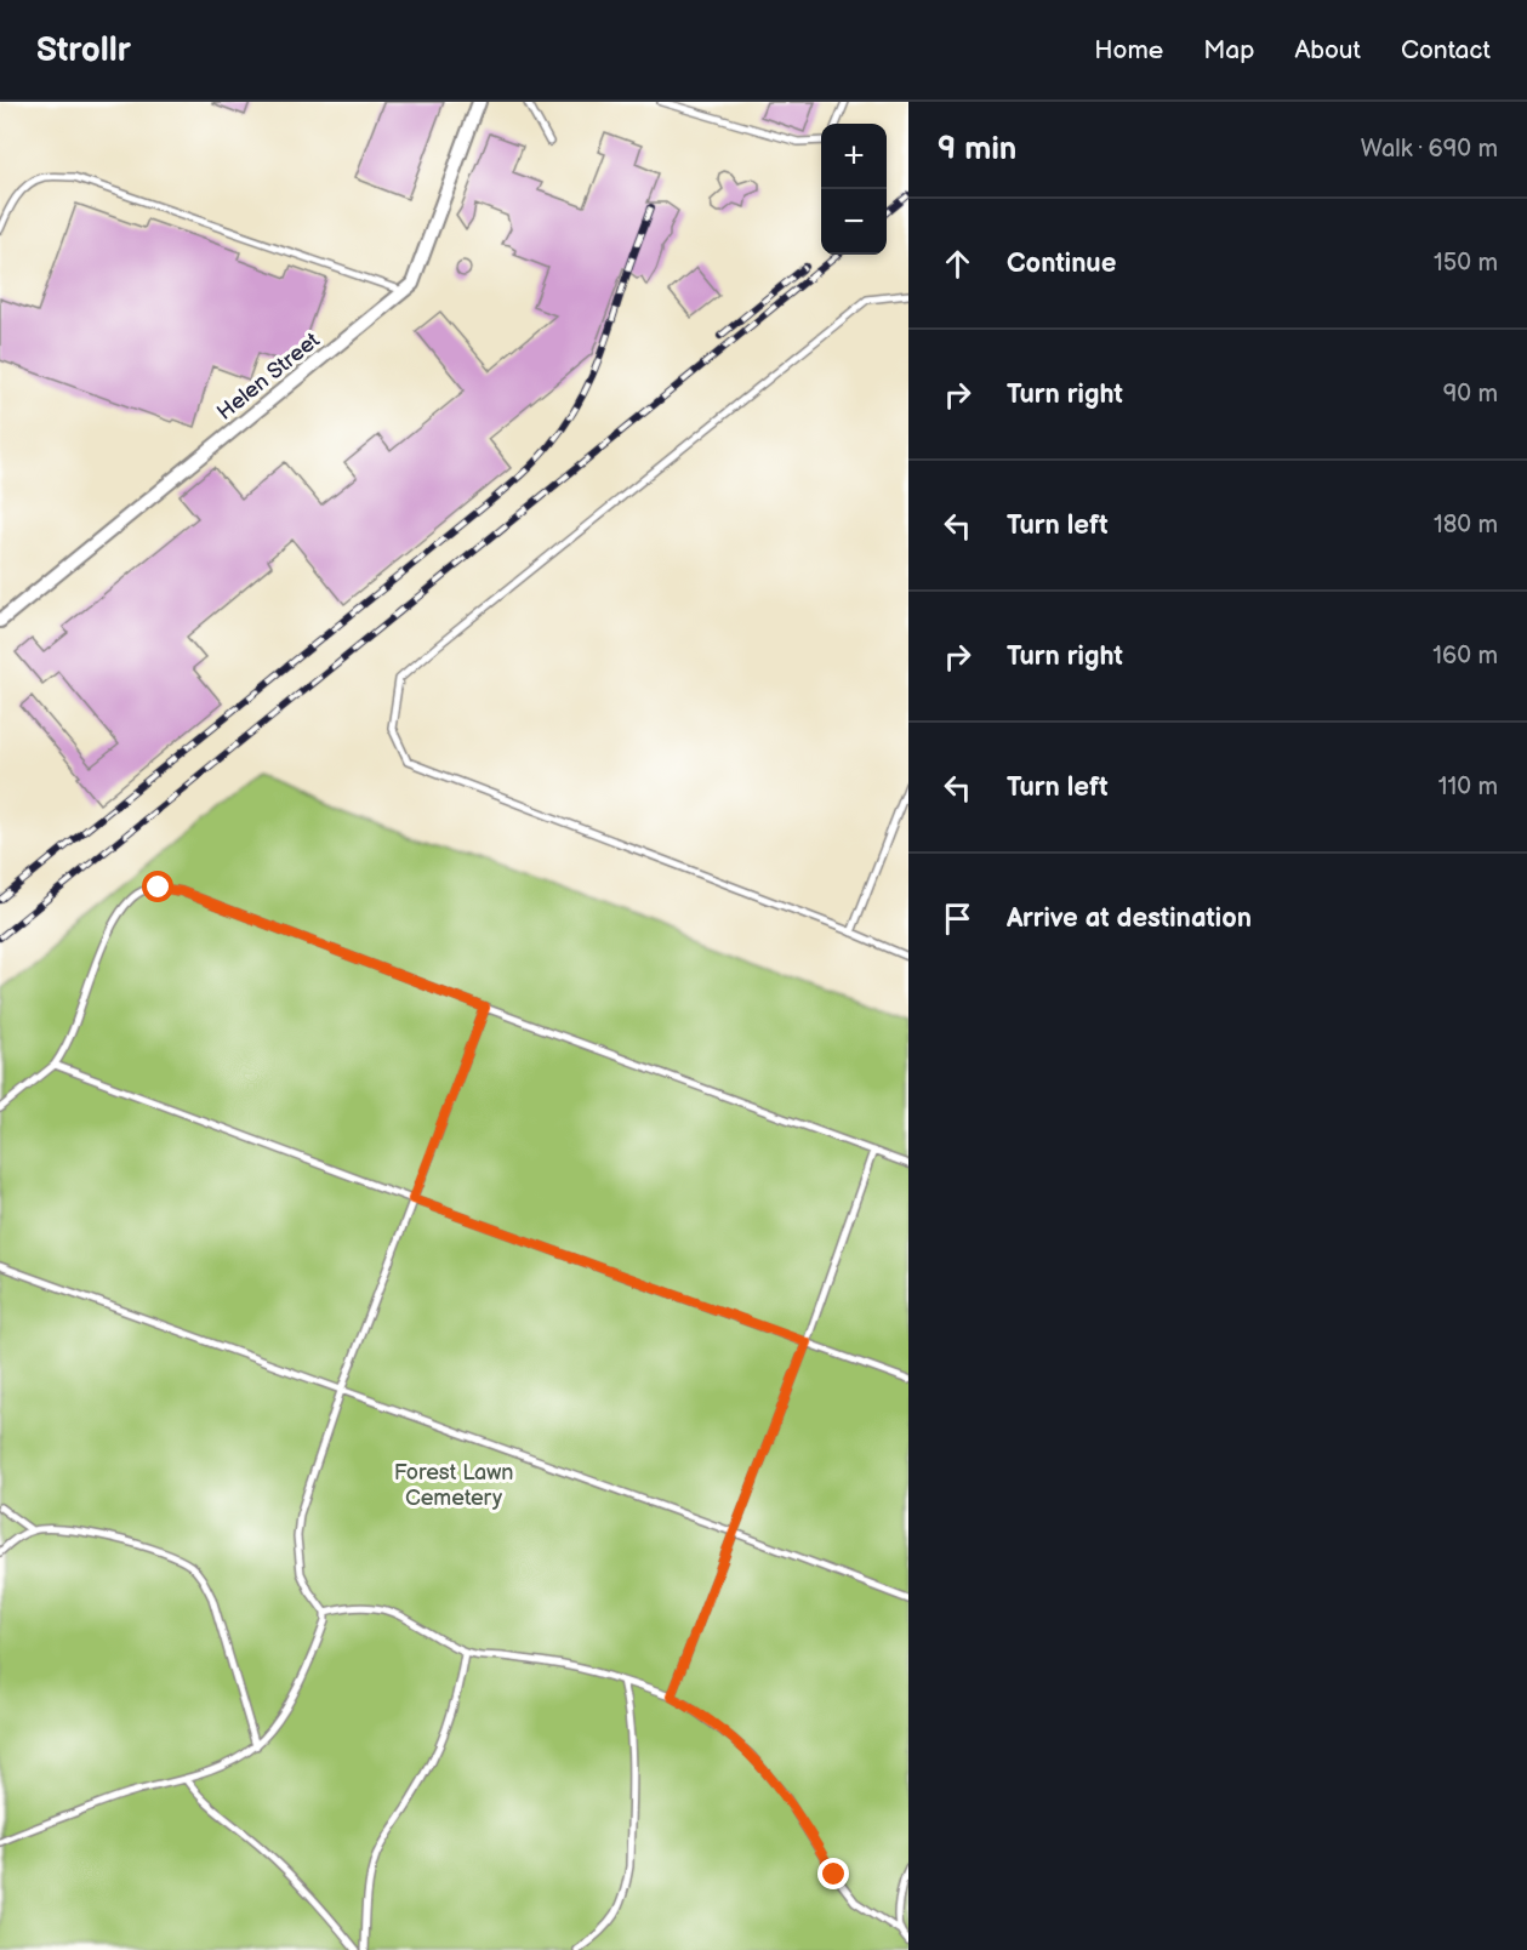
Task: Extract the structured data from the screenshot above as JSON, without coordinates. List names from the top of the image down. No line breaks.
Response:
{"streets":{"street":["Helen Street"]},"parks":["Forest Lawn Cemetery"],"page":{"header":"Strollr","nav":["Home","Map","About","Contact"],"heading":["9 min","Walk · 690 m"],"map_buttons":["+","−"],"list":[["Continue","150 m"],["Turn right","90 m"],["Turn left","180 m"],["Turn right","160 m"],["Turn left","110 m"],"Arrive at destination"]}}
